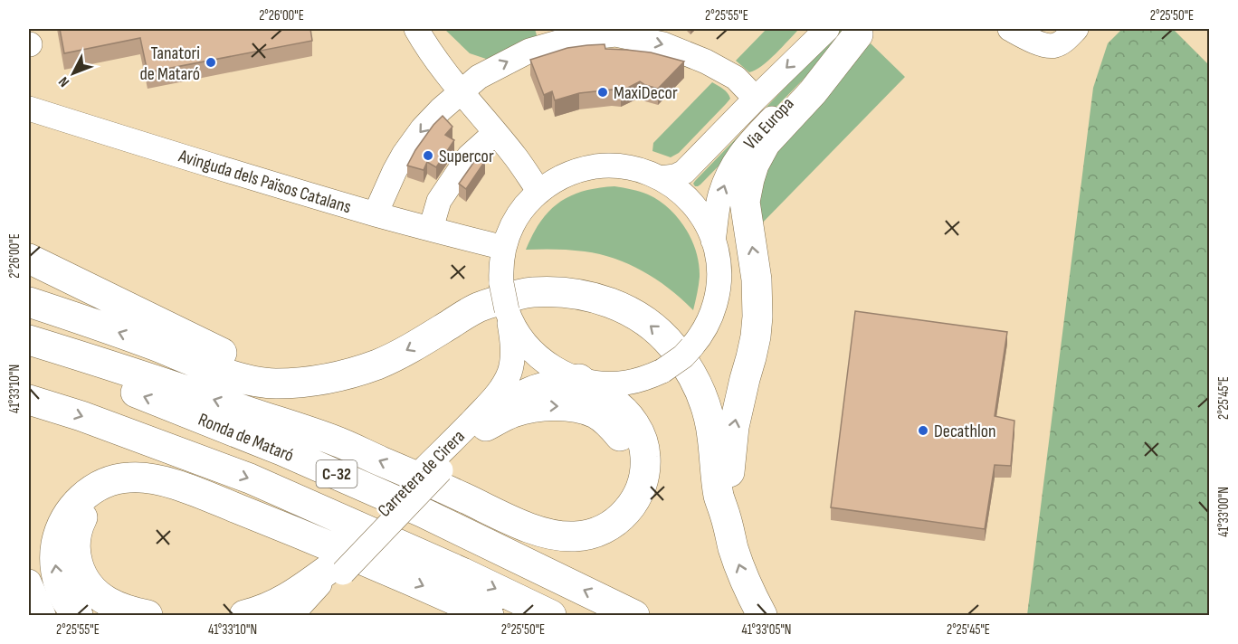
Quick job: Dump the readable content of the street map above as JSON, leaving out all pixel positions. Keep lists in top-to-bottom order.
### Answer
{
  "streets": {
    "highway": ["Ronda de Mataró", "C-32"],
    "street": ["Via Europa", "Avinguda dels Països Catalans", "Carretera de Cirera"]
  },
  "crossings": [
    ["Via Europa", "Carretera de Cirera"],
    ["Avinguda dels Països Catalans", "Carretera de Cirera"]
  ],
  "places": [
    "Tanatori de Mataró",
    "MaxiDecor",
    "Supercor",
    "Decathlon"
  ],
  "north": "bottom left",
  "coordinates": [
    "2°26'00\"E",
    "2°25'55\"E",
    "2°25'50\"E",
    "41°33'10\"N",
    "2°25'45\"E",
    "41°33'00\"N",
    "41°33'05\"N"
  ]
}
